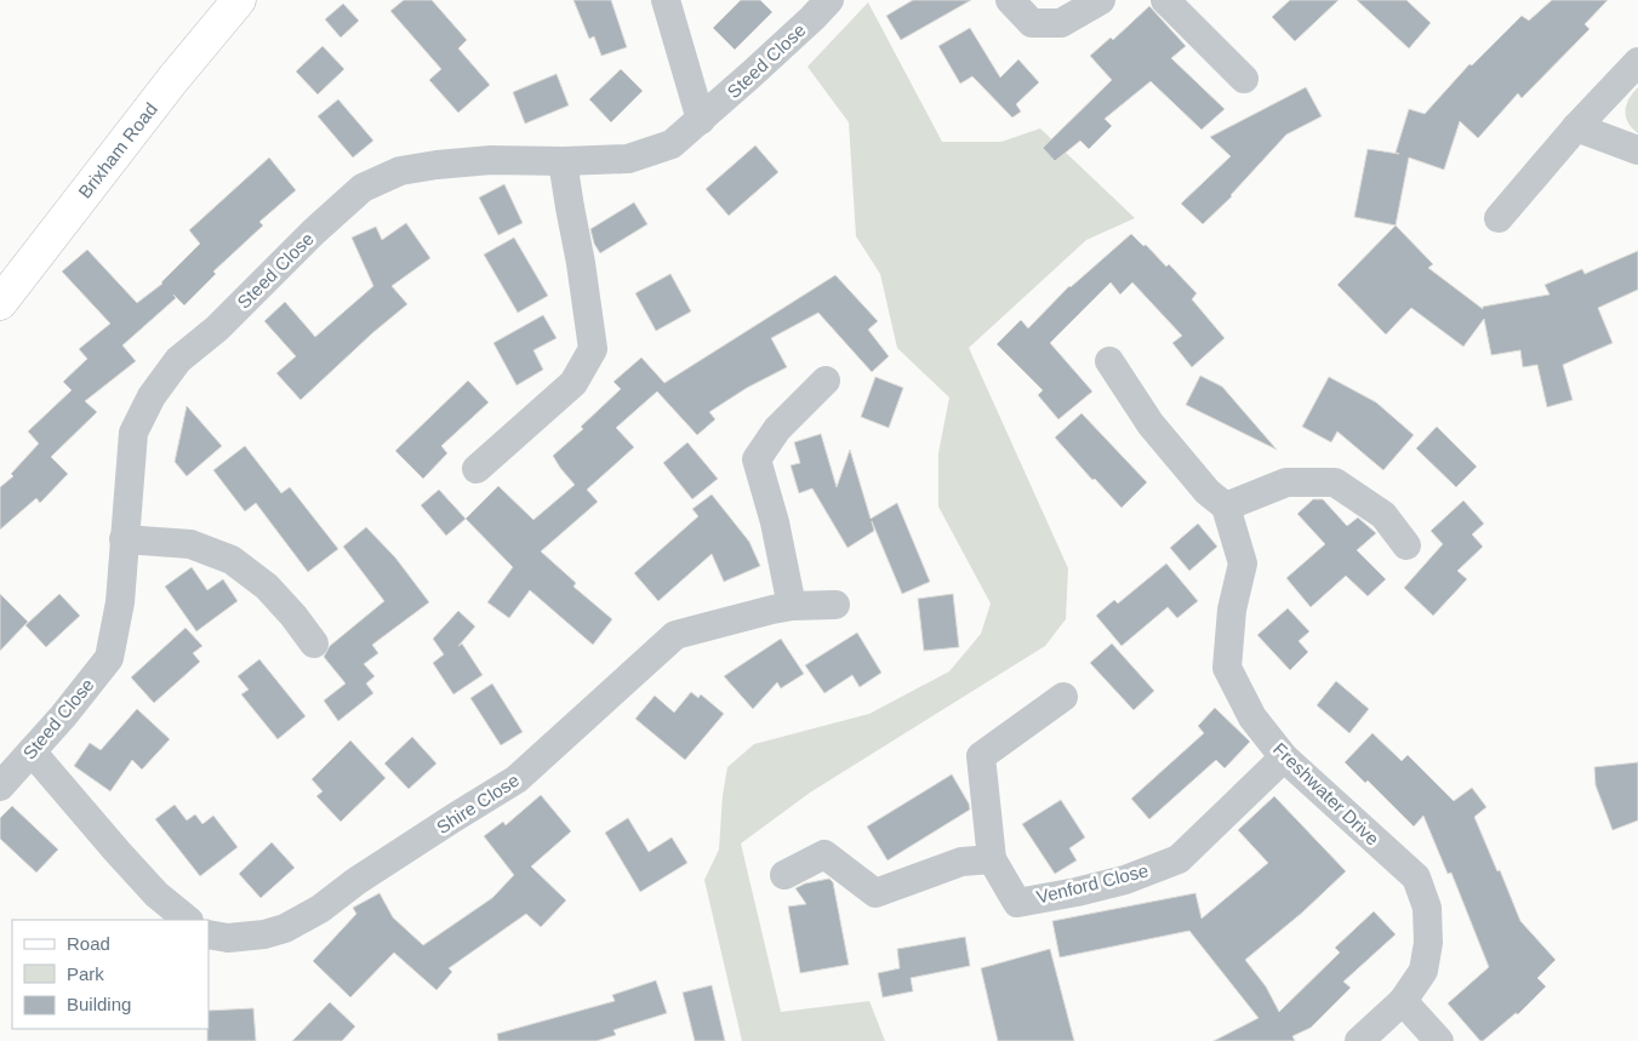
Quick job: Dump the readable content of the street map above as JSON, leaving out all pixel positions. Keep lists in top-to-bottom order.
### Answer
{
  "streets": {
    "main road": ["Brixham Road"],
    "street": [
      "Steed Close",
      "Freshwater Drive",
      "Shire Close",
      "Venford Close"
    ]
  },
  "crossings": [
    ["Freshwater Drive", "Venford Close"]
  ],
  "legend": ["Road", "Park", "Building"]
}
